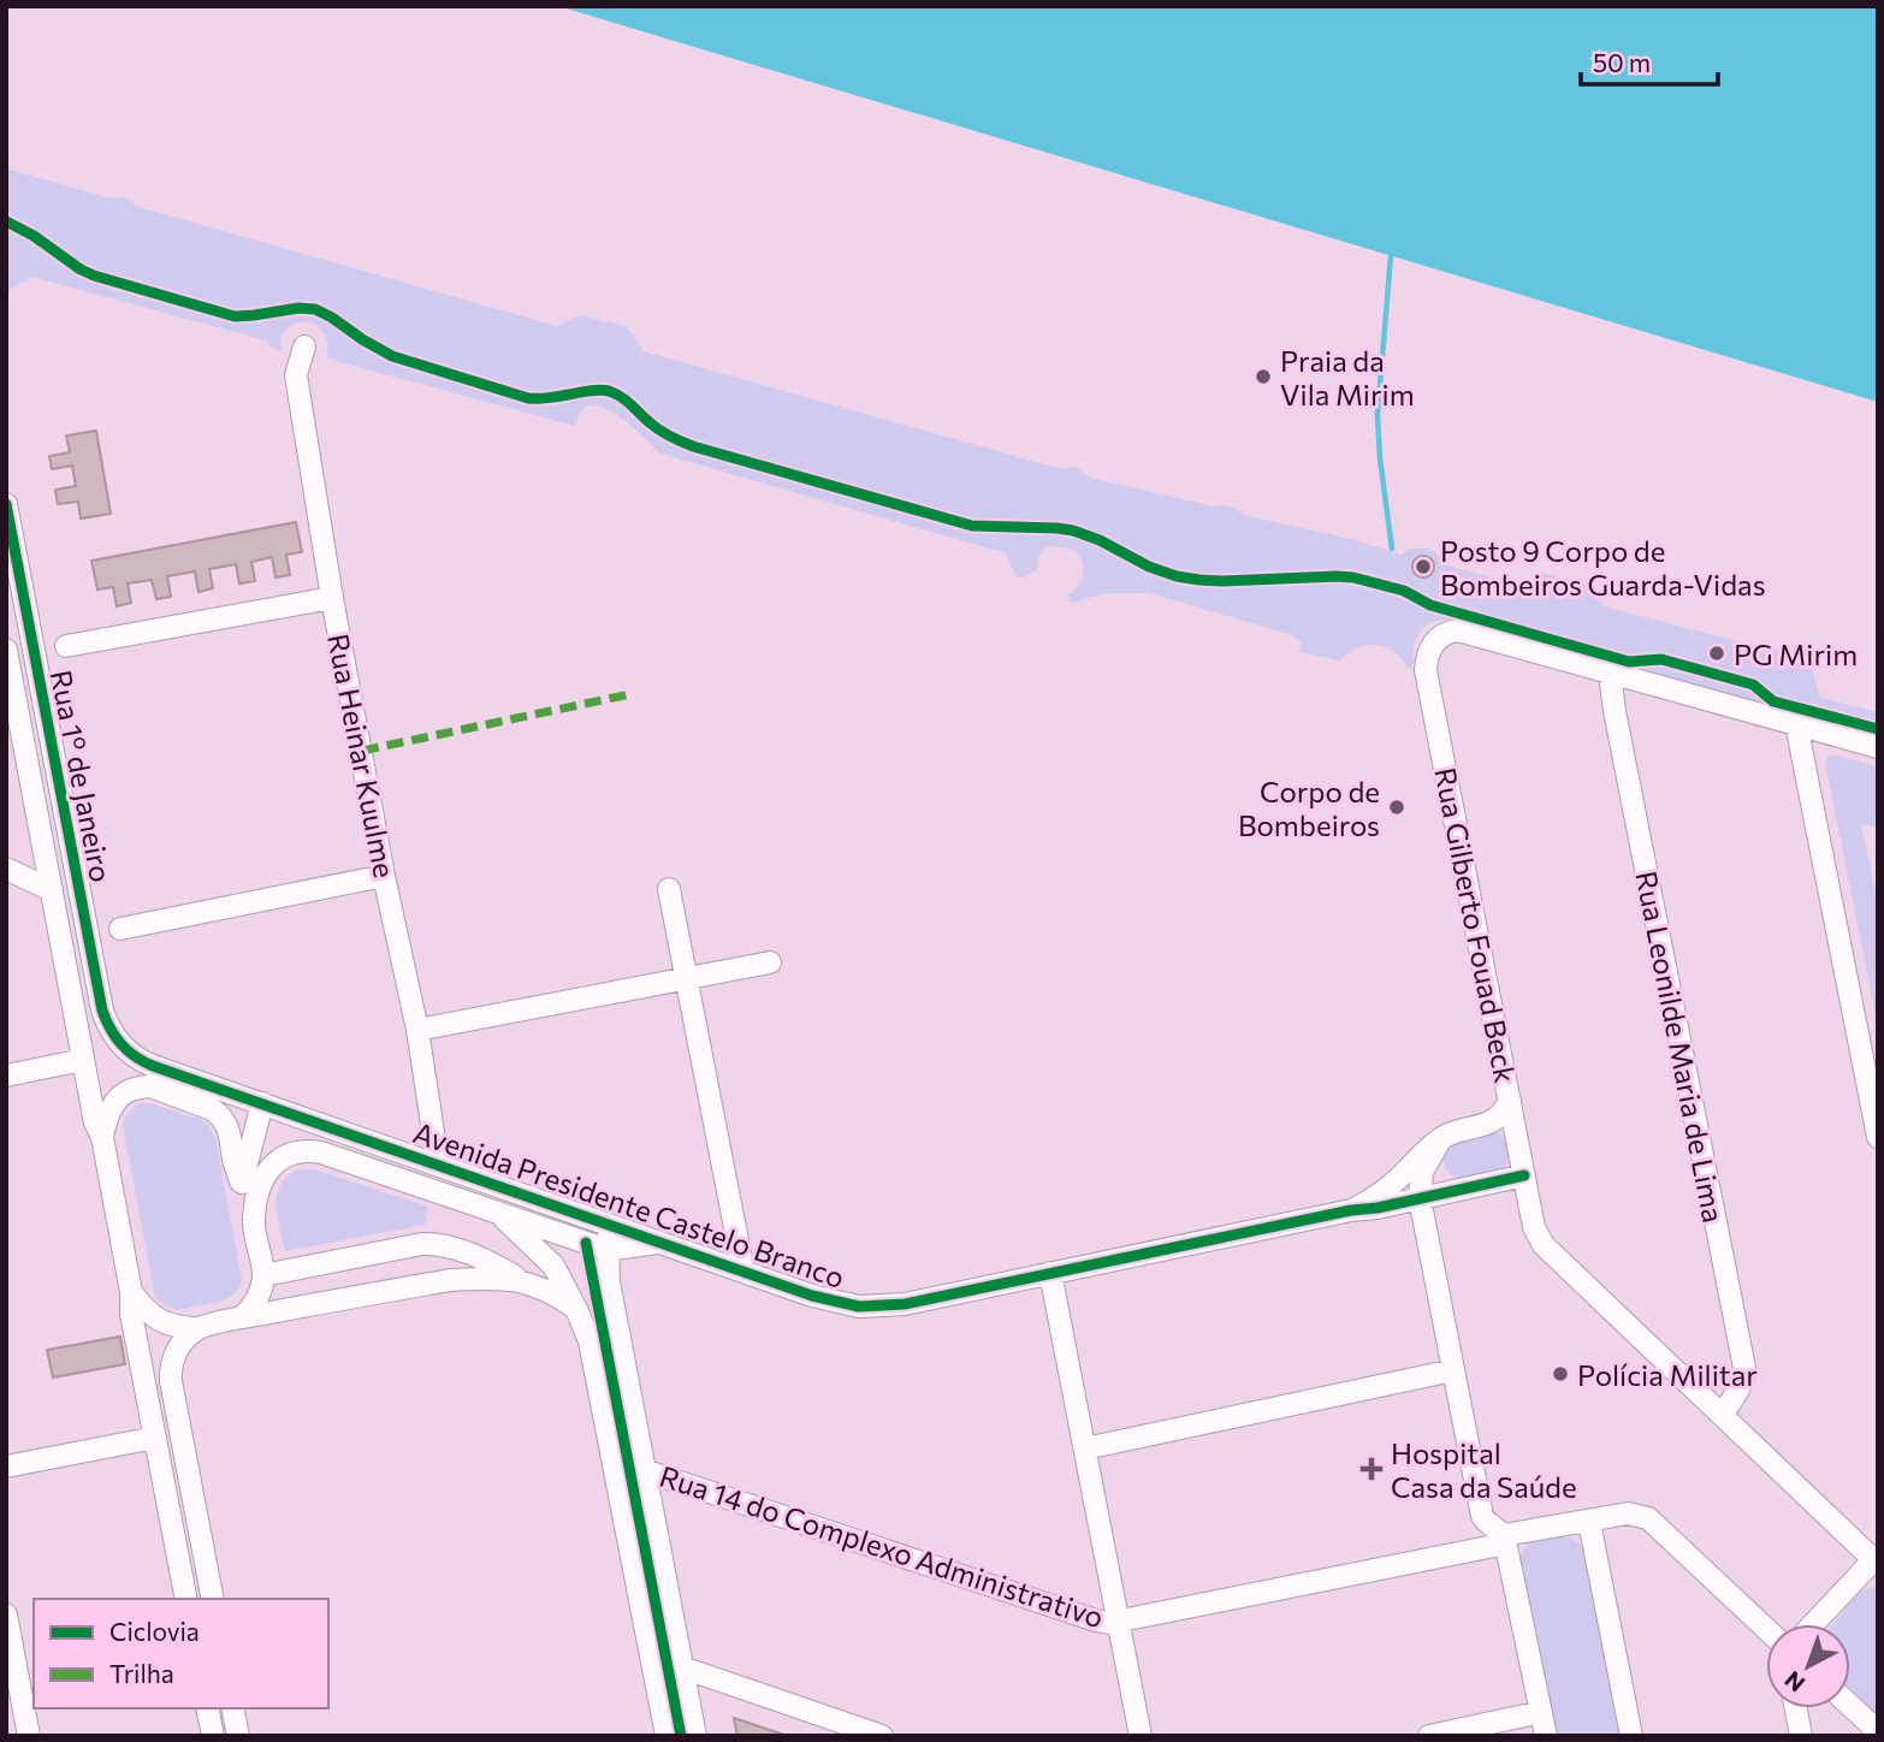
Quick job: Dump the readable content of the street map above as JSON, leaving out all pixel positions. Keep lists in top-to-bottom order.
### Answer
{
  "streets": {
    "street": [
      "Rua Heinar Kuulme",
      "Rua 1º de Janeiro",
      "Rua Gilberto Fouad Beck",
      "Rua Leonilde Maria de Lima",
      "Avenida Presidente Castelo Branco",
      "Rua 14 do Complexo Administrativo"
    ]
  },
  "crossings": [
    ["Rua Heinar Kuulme", "Avenida Presidente Castelo Branco"],
    ["Rua 1º de Janeiro", "Avenida Presidente Castelo Branco"],
    ["Rua Gilberto Fouad Beck", "Rua Leonilde Maria de Lima"],
    ["Rua Gilberto Fouad Beck", "Avenida Presidente Castelo Branco"]
  ],
  "places": {
    "other": [
      "Praia da Vila Mirim",
      "Posto 9 Corpo de Bombeiros Guarda-Vidas",
      "PG Mirim",
      "Corpo de Bombeiros",
      "Polícia Militar"
    ],
    "health": ["Hospital Casa da Saúde"]
  },
  "legend": ["Ciclovia", "Trilha"],
  "scale_bar": "50 m",
  "north": "bottom left"
}
